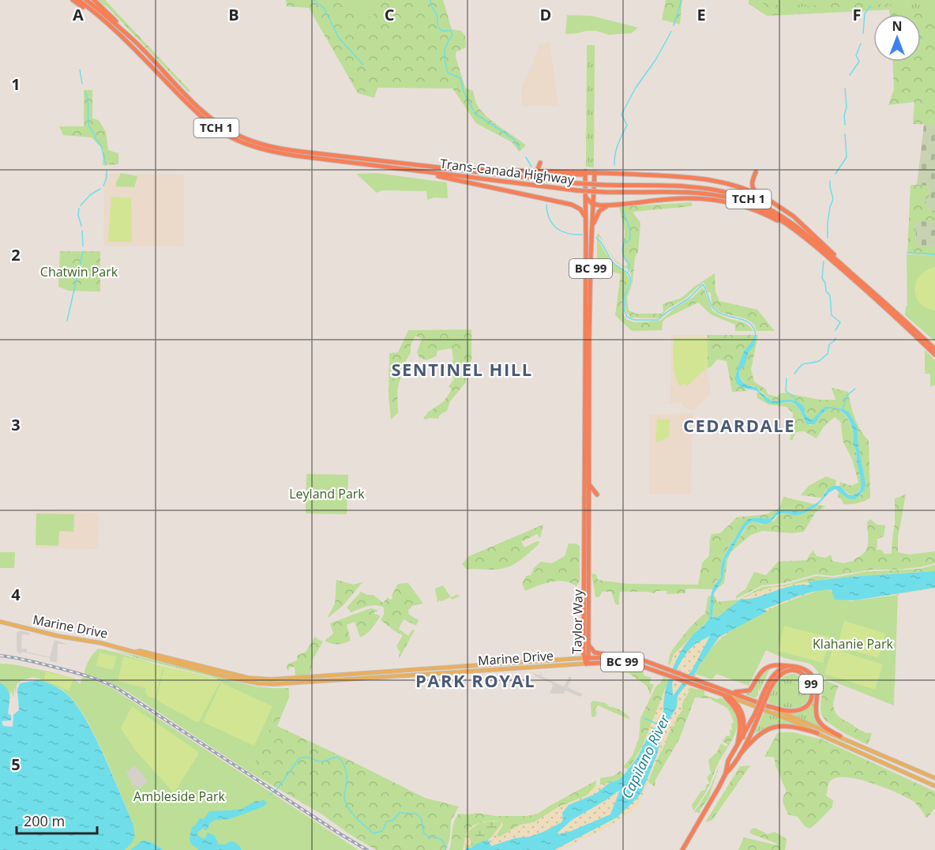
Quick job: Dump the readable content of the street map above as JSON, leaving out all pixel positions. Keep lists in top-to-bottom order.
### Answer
{
  "streets": {
    "highway": [
      "TCH 1",
      "Trans-Canada Highway",
      "BC 99",
      "Taylor Way",
      "Marine Drive",
      "99"
    ]
  },
  "crossings": [
    ["Taylor Way", "Marine Drive"],
    ["Marine Drive", "99"]
  ],
  "districts": ["SENTINEL HILL", "CEDARDALE", "PARK ROYAL"],
  "water": ["Capilano River"],
  "parks": [
    "Chatwin Park",
    "Leyland Park",
    "Klahanie Park",
    "Ambleside Park"
  ],
  "scale_bar": "200 m",
  "north": "top",
  "grid": {
    "columns": [
      "A",
      "B",
      "C",
      "D",
      "E",
      "F"
    ],
    "rows": [
      "1",
      "2",
      "3",
      "4",
      "5"
    ]
  }
}
